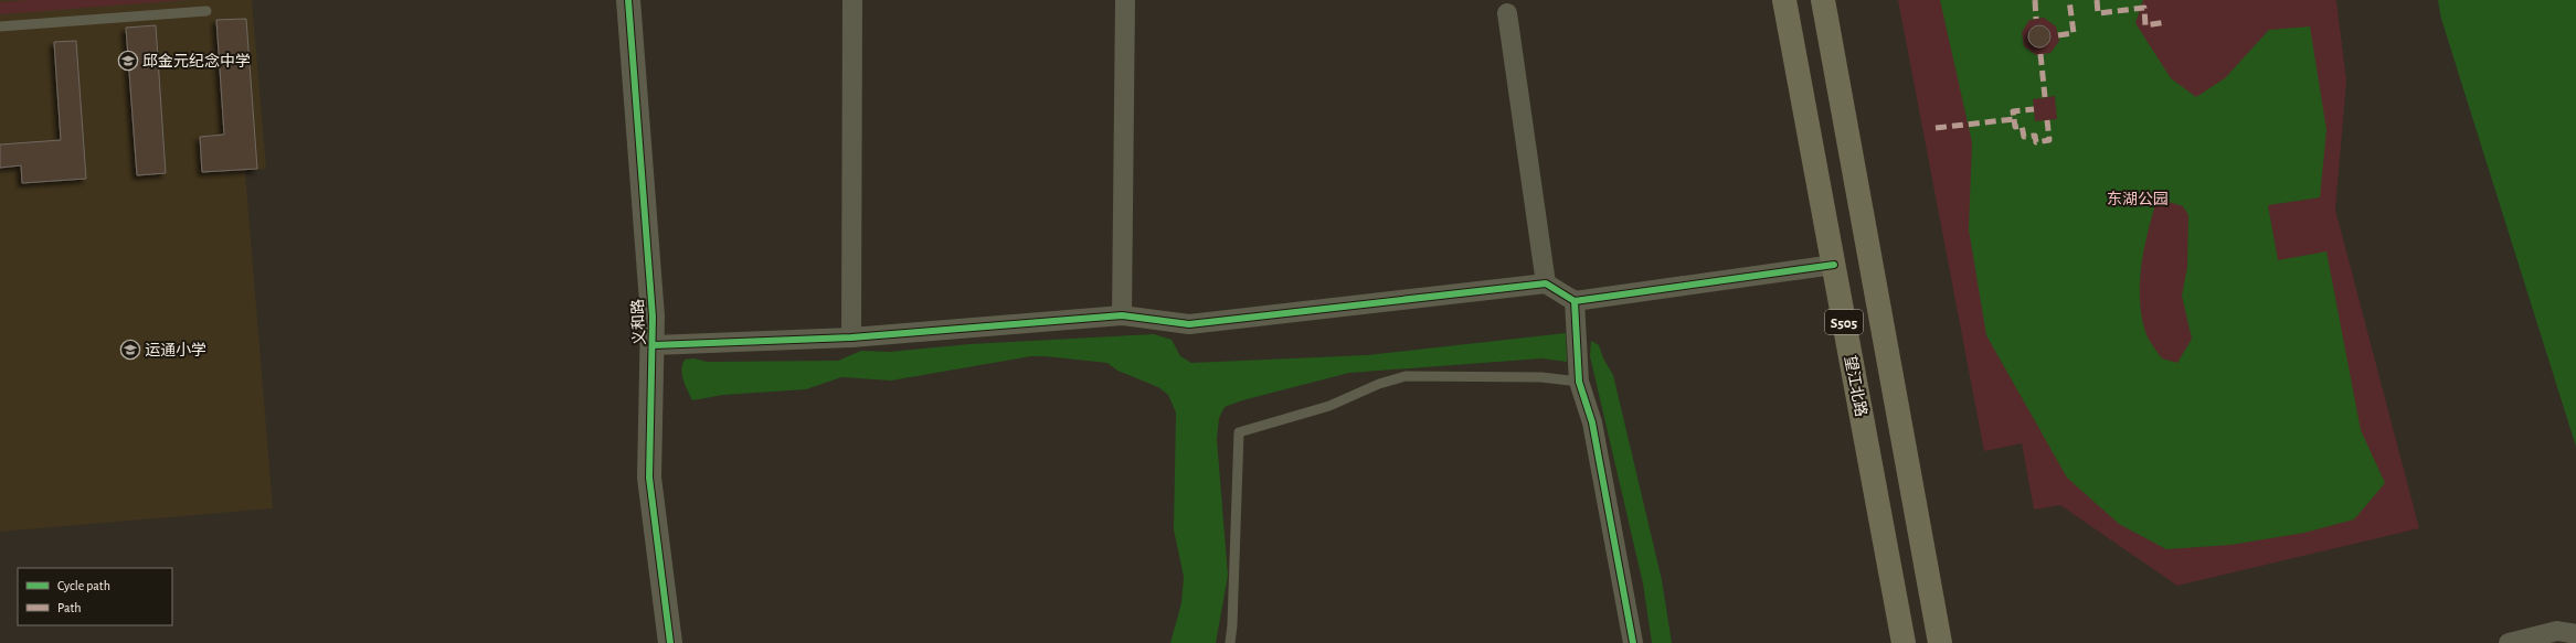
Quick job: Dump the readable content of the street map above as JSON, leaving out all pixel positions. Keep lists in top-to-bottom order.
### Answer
{
  "streets": {
    "main road": ["S505", "望江北路"],
    "street": ["义和路"]
  },
  "parks": ["东湖公园"],
  "places": {
    "school or university": ["邱金元纪念中学", "运通小学"]
  },
  "legend": ["Cycle path", "Path"]
}
